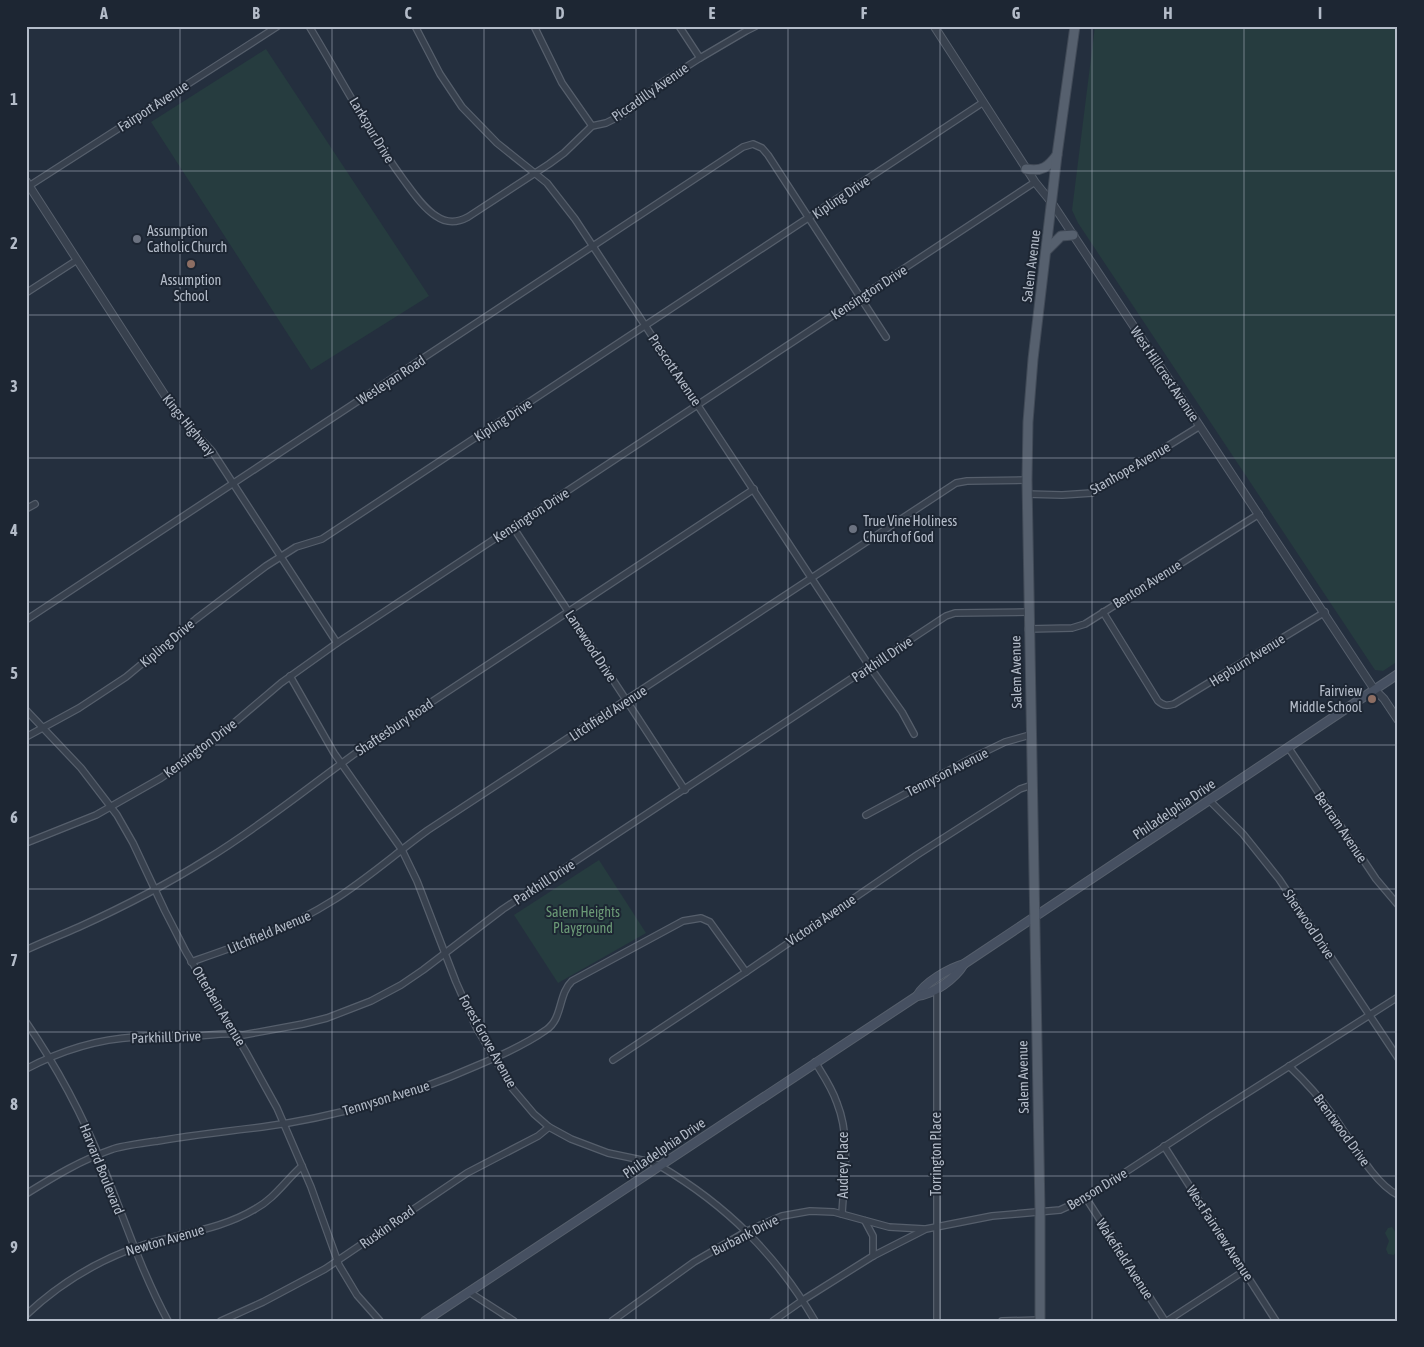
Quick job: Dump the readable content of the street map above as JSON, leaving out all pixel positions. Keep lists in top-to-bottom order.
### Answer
{
  "streets": {
    "main road": ["Salem Avenue", "Philadelphia Drive"],
    "street": [
      "Piccadilly Avenue",
      "Fairport Avenue",
      "Larkspur Drive",
      "Kipling Drive",
      "Kensington Drive",
      "Prescott Avenue",
      "West Hillcrest Avenue",
      "Wesleyan Road",
      "Kings Highway",
      "Stanhope Avenue",
      "Benton Avenue",
      "Lanewood Drive",
      "Parkhill Drive",
      "Hepburn Avenue",
      "Litchfield Avenue",
      "Shaftesbury Road",
      "Tennyson Avenue",
      "Bertram Avenue",
      "Victoria Avenue",
      "Sherwood Drive",
      "Otterbein Avenue",
      "Forest Grove Avenue",
      "Brentwood Drive",
      "Torrington Place",
      "Audrey Place",
      "Harvard Boulevard",
      "Benson Drive",
      "Ruskin Road",
      "West Fairview Avenue",
      "Burbank Drive",
      "Newton Avenue",
      "Wakefield Avenue"
    ]
  },
  "crossings": [
    ["Piccadilly Avenue", "Larkspur Drive"],
    ["Piccadilly Avenue", "Prescott Avenue"],
    ["Fairport Avenue", "Kings Highway"],
    ["Kipling Drive", "Prescott Avenue"],
    ["Kipling Drive", "West Hillcrest Avenue"],
    ["Kipling Drive", "Wesleyan Road"],
    ["Kipling Drive", "Kings Highway"],
    ["Kipling Drive", "Otterbein Avenue"],
    ["Salem Avenue", "West Hillcrest Avenue"],
    ["Salem Avenue", "Stanhope Avenue"],
    ["Salem Avenue", "Benton Avenue"],
    ["Salem Avenue", "Parkhill Drive"],
    ["Salem Avenue", "Litchfield Avenue"],
    ["Salem Avenue", "Tennyson Avenue"],
    ["Salem Avenue", "Philadelphia Drive"],
    ["Salem Avenue", "Victoria Avenue"],
    ["Salem Avenue", "Benson Drive"],
    ["Kensington Drive", "Prescott Avenue"],
    ["Kensington Drive", "West Hillcrest Avenue"],
    ["Kensington Drive", "Kings Highway"],
    ["Kensington Drive", "Lanewood Drive"],
    ["Kensington Drive", "Otterbein Avenue"],
    ["Kensington Drive", "Forest Grove Avenue"],
    ["Prescott Avenue", "Wesleyan Road"],
    ["Prescott Avenue", "Parkhill Drive"],
    ["Prescott Avenue", "Litchfield Avenue"],
    ["Prescott Avenue", "Shaftesbury Road"],
    ["West Hillcrest Avenue", "Stanhope Avenue"],
    ["West Hillcrest Avenue", "Benton Avenue"],
    ["West Hillcrest Avenue", "Hepburn Avenue"],
    ["West Hillcrest Avenue", "Philadelphia Drive"],
    ["Wesleyan Road", "Kings Highway"],
    ["Benton Avenue", "Hepburn Avenue"],
    ["Lanewood Drive", "Parkhill Drive"],
    ["Lanewood Drive", "Litchfield Avenue"],
    ["Lanewood Drive", "Shaftesbury Road"],
    ["Parkhill Drive", "Otterbein Avenue"],
    ["Parkhill Drive", "Forest Grove Avenue"],
    ["Parkhill Drive", "Harvard Boulevard"],
    ["Litchfield Avenue", "Otterbein Avenue"],
    ["Litchfield Avenue", "Forest Grove Avenue"],
    ["Shaftesbury Road", "Otterbein Avenue"],
    ["Shaftesbury Road", "Forest Grove Avenue"],
    ["Tennyson Avenue", "Victoria Avenue"],
    ["Tennyson Avenue", "Otterbein Avenue"],
    ["Tennyson Avenue", "Forest Grove Avenue"],
    ["Tennyson Avenue", "Harvard Boulevard"],
    ["Philadelphia Drive", "Bertram Avenue"],
    ["Philadelphia Drive", "Sherwood Drive"],
    ["Philadelphia Drive", "Forest Grove Avenue"],
    ["Philadelphia Drive", "Torrington Place"],
    ["Philadelphia Drive", "Audrey Place"],
    ["Sherwood Drive", "Benson Drive"],
    ["Otterbein Avenue", "Ruskin Road"],
    ["Otterbein Avenue", "Newton Avenue"],
    ["Forest Grove Avenue", "Benson Drive"],
    ["Forest Grove Avenue", "Ruskin Road"],
    ["Forest Grove Avenue", "Burbank Drive"],
    ["Brentwood Drive", "Benson Drive"],
    ["Torrington Place", "Benson Drive"],
    ["Audrey Place", "Burbank Drive"],
    ["Harvard Boulevard", "Newton Avenue"],
    ["Benson Drive", "West Fairview Avenue"],
    ["Benson Drive", "Burbank Drive"],
    ["Benson Drive", "Wakefield Avenue"]
  ],
  "parks": ["Salem Heights Playground"],
  "places": [
    "Assumption Catholic Church",
    "Assumption School",
    "True Vine Holiness Church of God",
    "Fairview Middle School"
  ],
  "grid": {
    "columns": [
      "A",
      "B",
      "C",
      "D",
      "E",
      "F",
      "G",
      "H",
      "I"
    ],
    "rows": [
      "1",
      "2",
      "3",
      "4",
      "5",
      "6",
      "7",
      "8",
      "9"
    ]
  }
}
